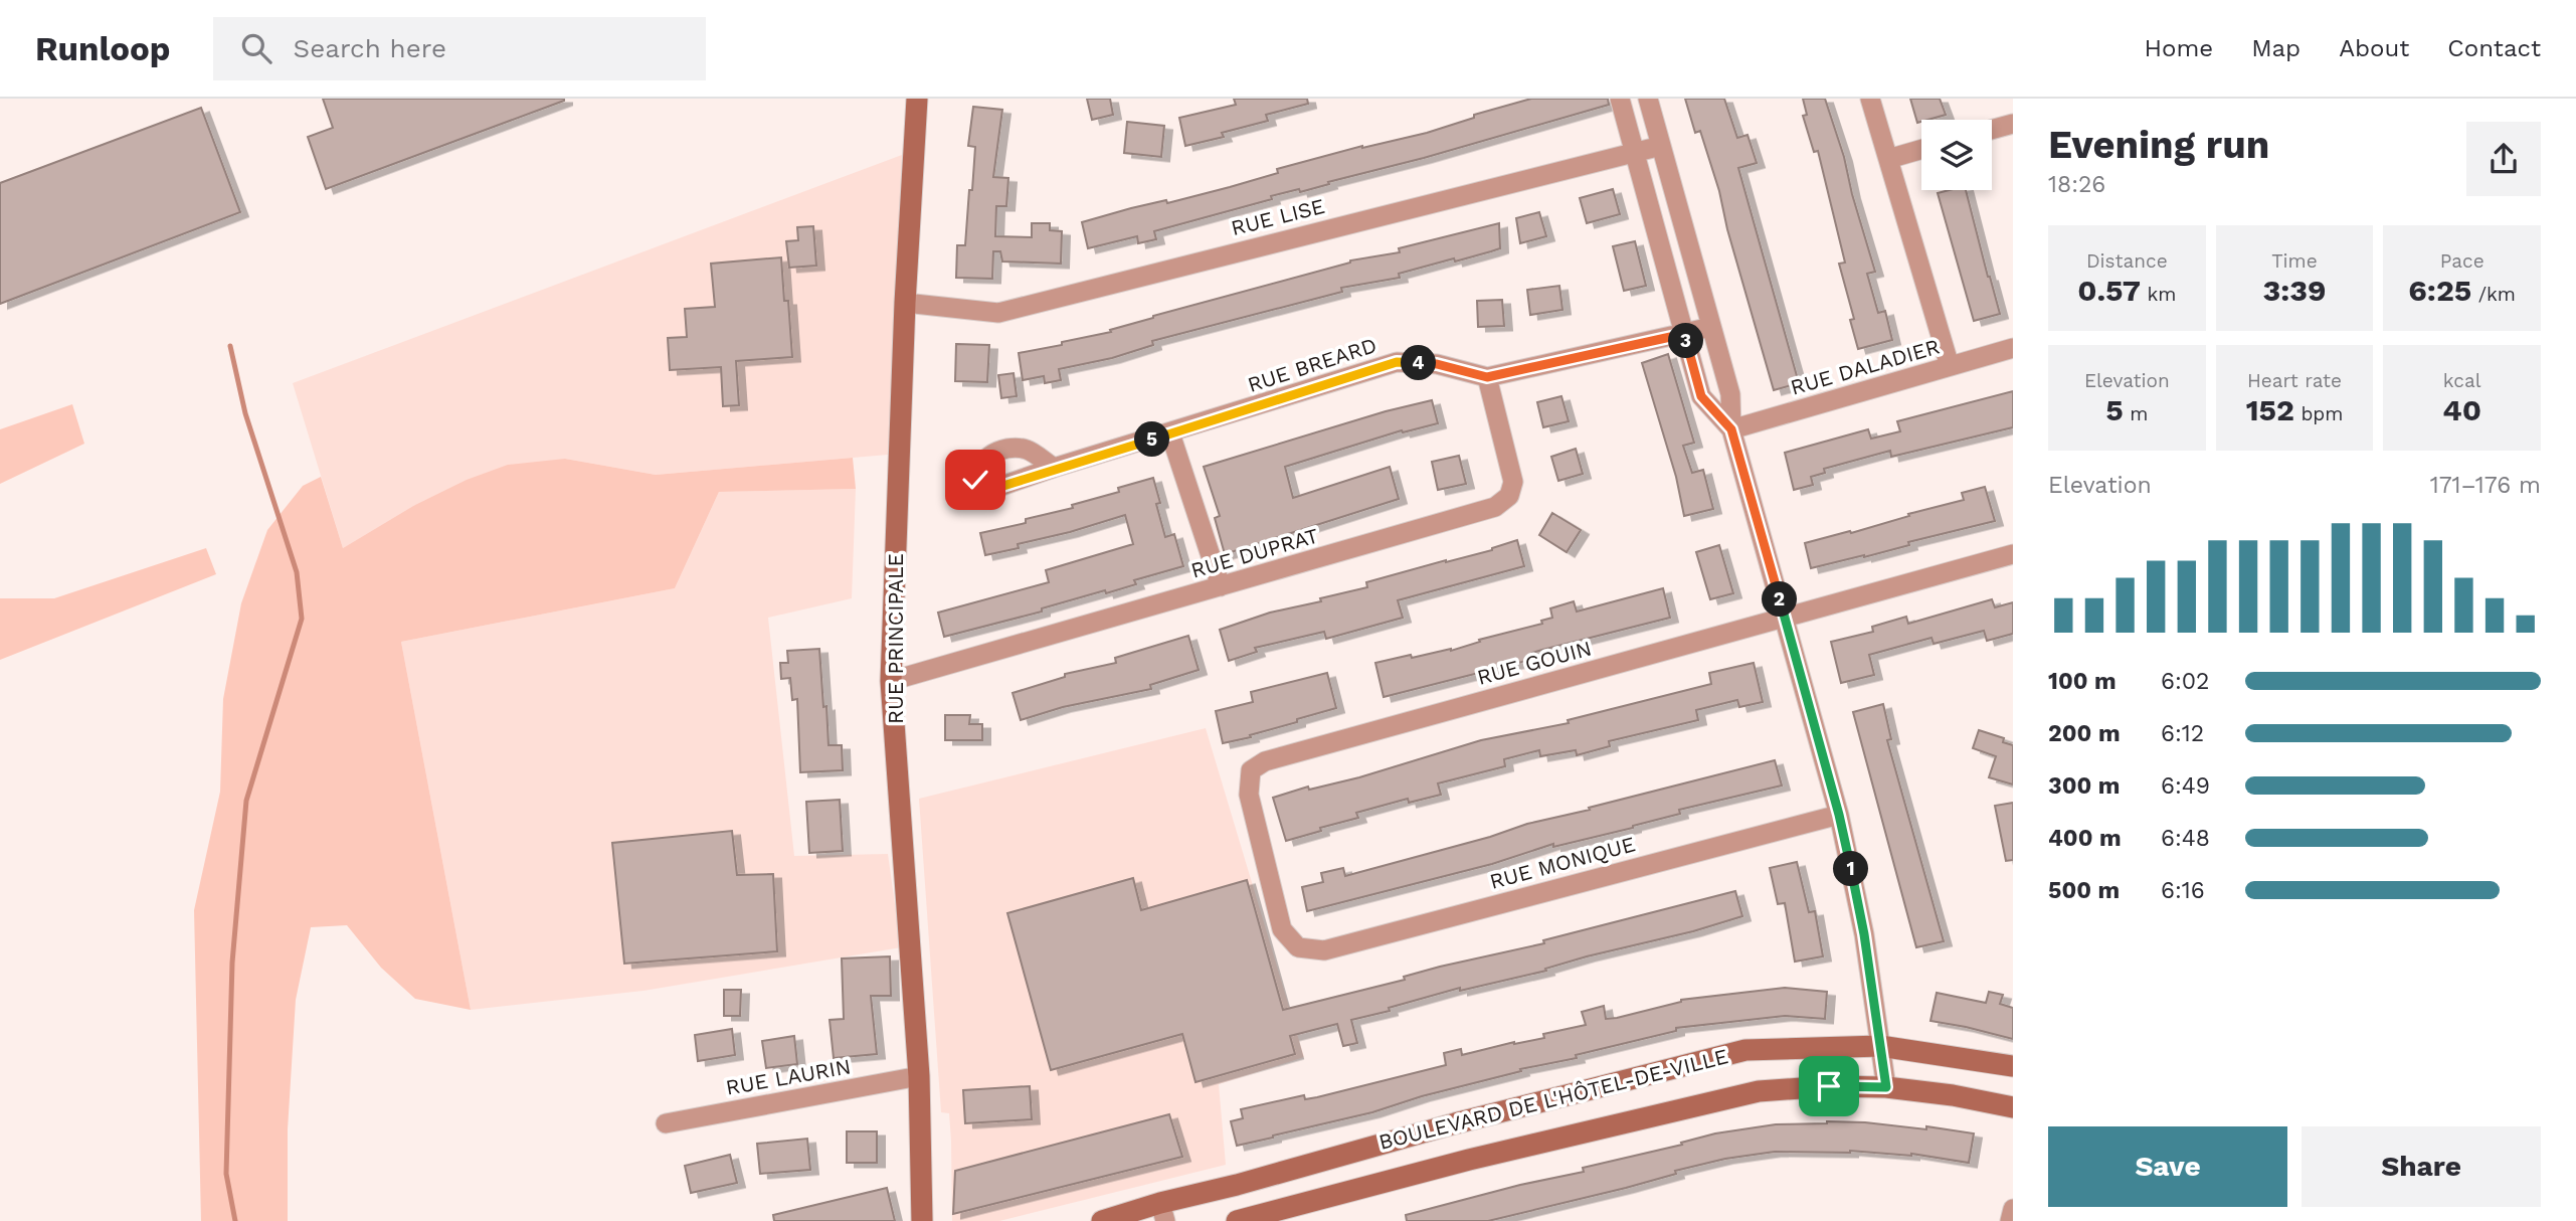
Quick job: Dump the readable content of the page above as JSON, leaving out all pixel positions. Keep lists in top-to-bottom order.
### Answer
{
  "streets": {
    "street": [
      "RUE LISE",
      "RUE BREARD",
      "RUE DALADIER",
      "RUE DUPRAT",
      "RUE PRINCIPALE",
      "RUE GOUIN",
      "RUE MONIQUE",
      "RUE LAURIN",
      "BOULEVARD DE L'HÔTEL-DE-VILLE"
    ]
  },
  "crossings": [
    ["RUE LISE", "RUE PRINCIPALE"],
    ["RUE BREARD", "RUE DUPRAT"],
    ["RUE DUPRAT", "RUE PRINCIPALE"],
    ["RUE PRINCIPALE", "RUE LAURIN"],
    ["RUE GOUIN", "RUE MONIQUE"]
  ],
  "page": {
    "header": "Runloop",
    "search": "Search here",
    "nav": [
      "Home",
      "Map",
      "About",
      "Contact"
    ],
    "heading": ["Evening run", "18:26"],
    "stats": [
      ["Distance", "0.57 km"],
      ["Time", "3:39"],
      ["Pace", "6:25 /km"],
      ["Elevation", "5 m"],
      ["Heart rate", "152 bpm"],
      ["kcal", "40"]
    ],
    "pins": [
      "3",
      "4",
      "5",
      "2",
      "1"
    ],
    "chart": ["Elevation", "171–176 m"],
    "list": [
      {
        "name": "100 m",
        "note": "6:02"
      },
      {
        "name": "200 m",
        "note": "6:12"
      },
      {
        "name": "300 m",
        "note": "6:49"
      },
      {
        "name": "400 m",
        "note": "6:48"
      },
      {
        "name": "500 m",
        "note": "6:16"
      }
    ],
    "buttons": ["Save", "Share"]
  }
}
